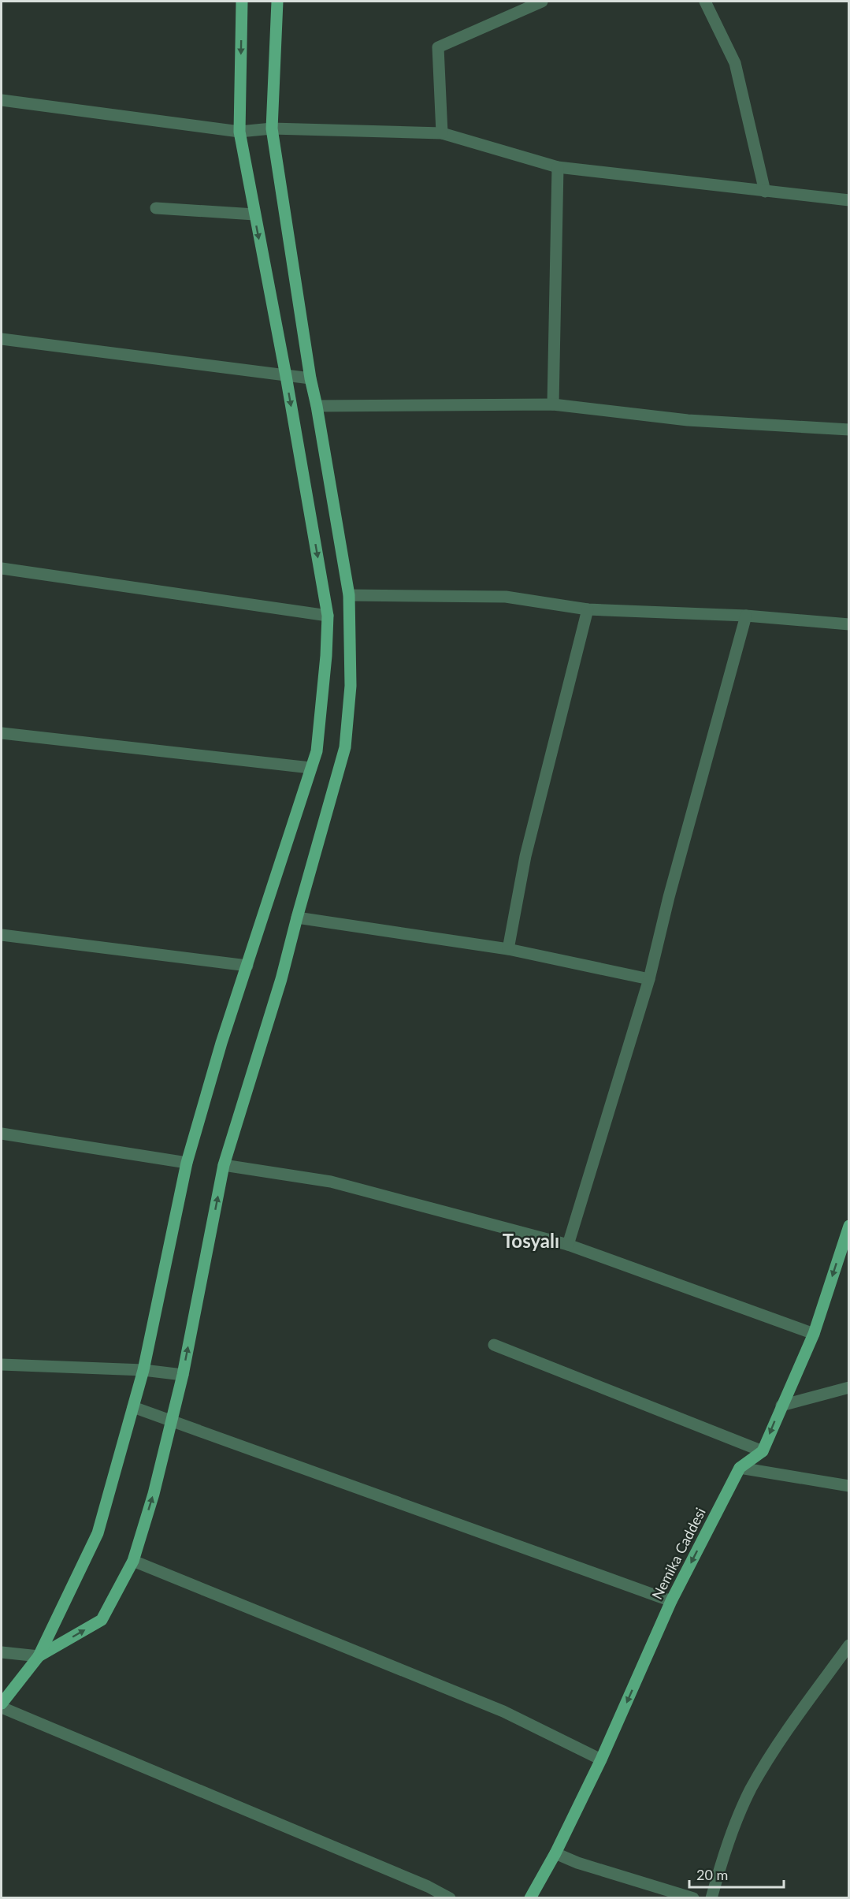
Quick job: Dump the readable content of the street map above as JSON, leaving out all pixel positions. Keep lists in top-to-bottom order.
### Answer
{
  "streets": {
    "main road": ["Nemika Caddesi"]
  },
  "one_way": ["Nemika Caddesi"],
  "districts": ["Tosyalı"],
  "scale_bar": "20 m"
}
